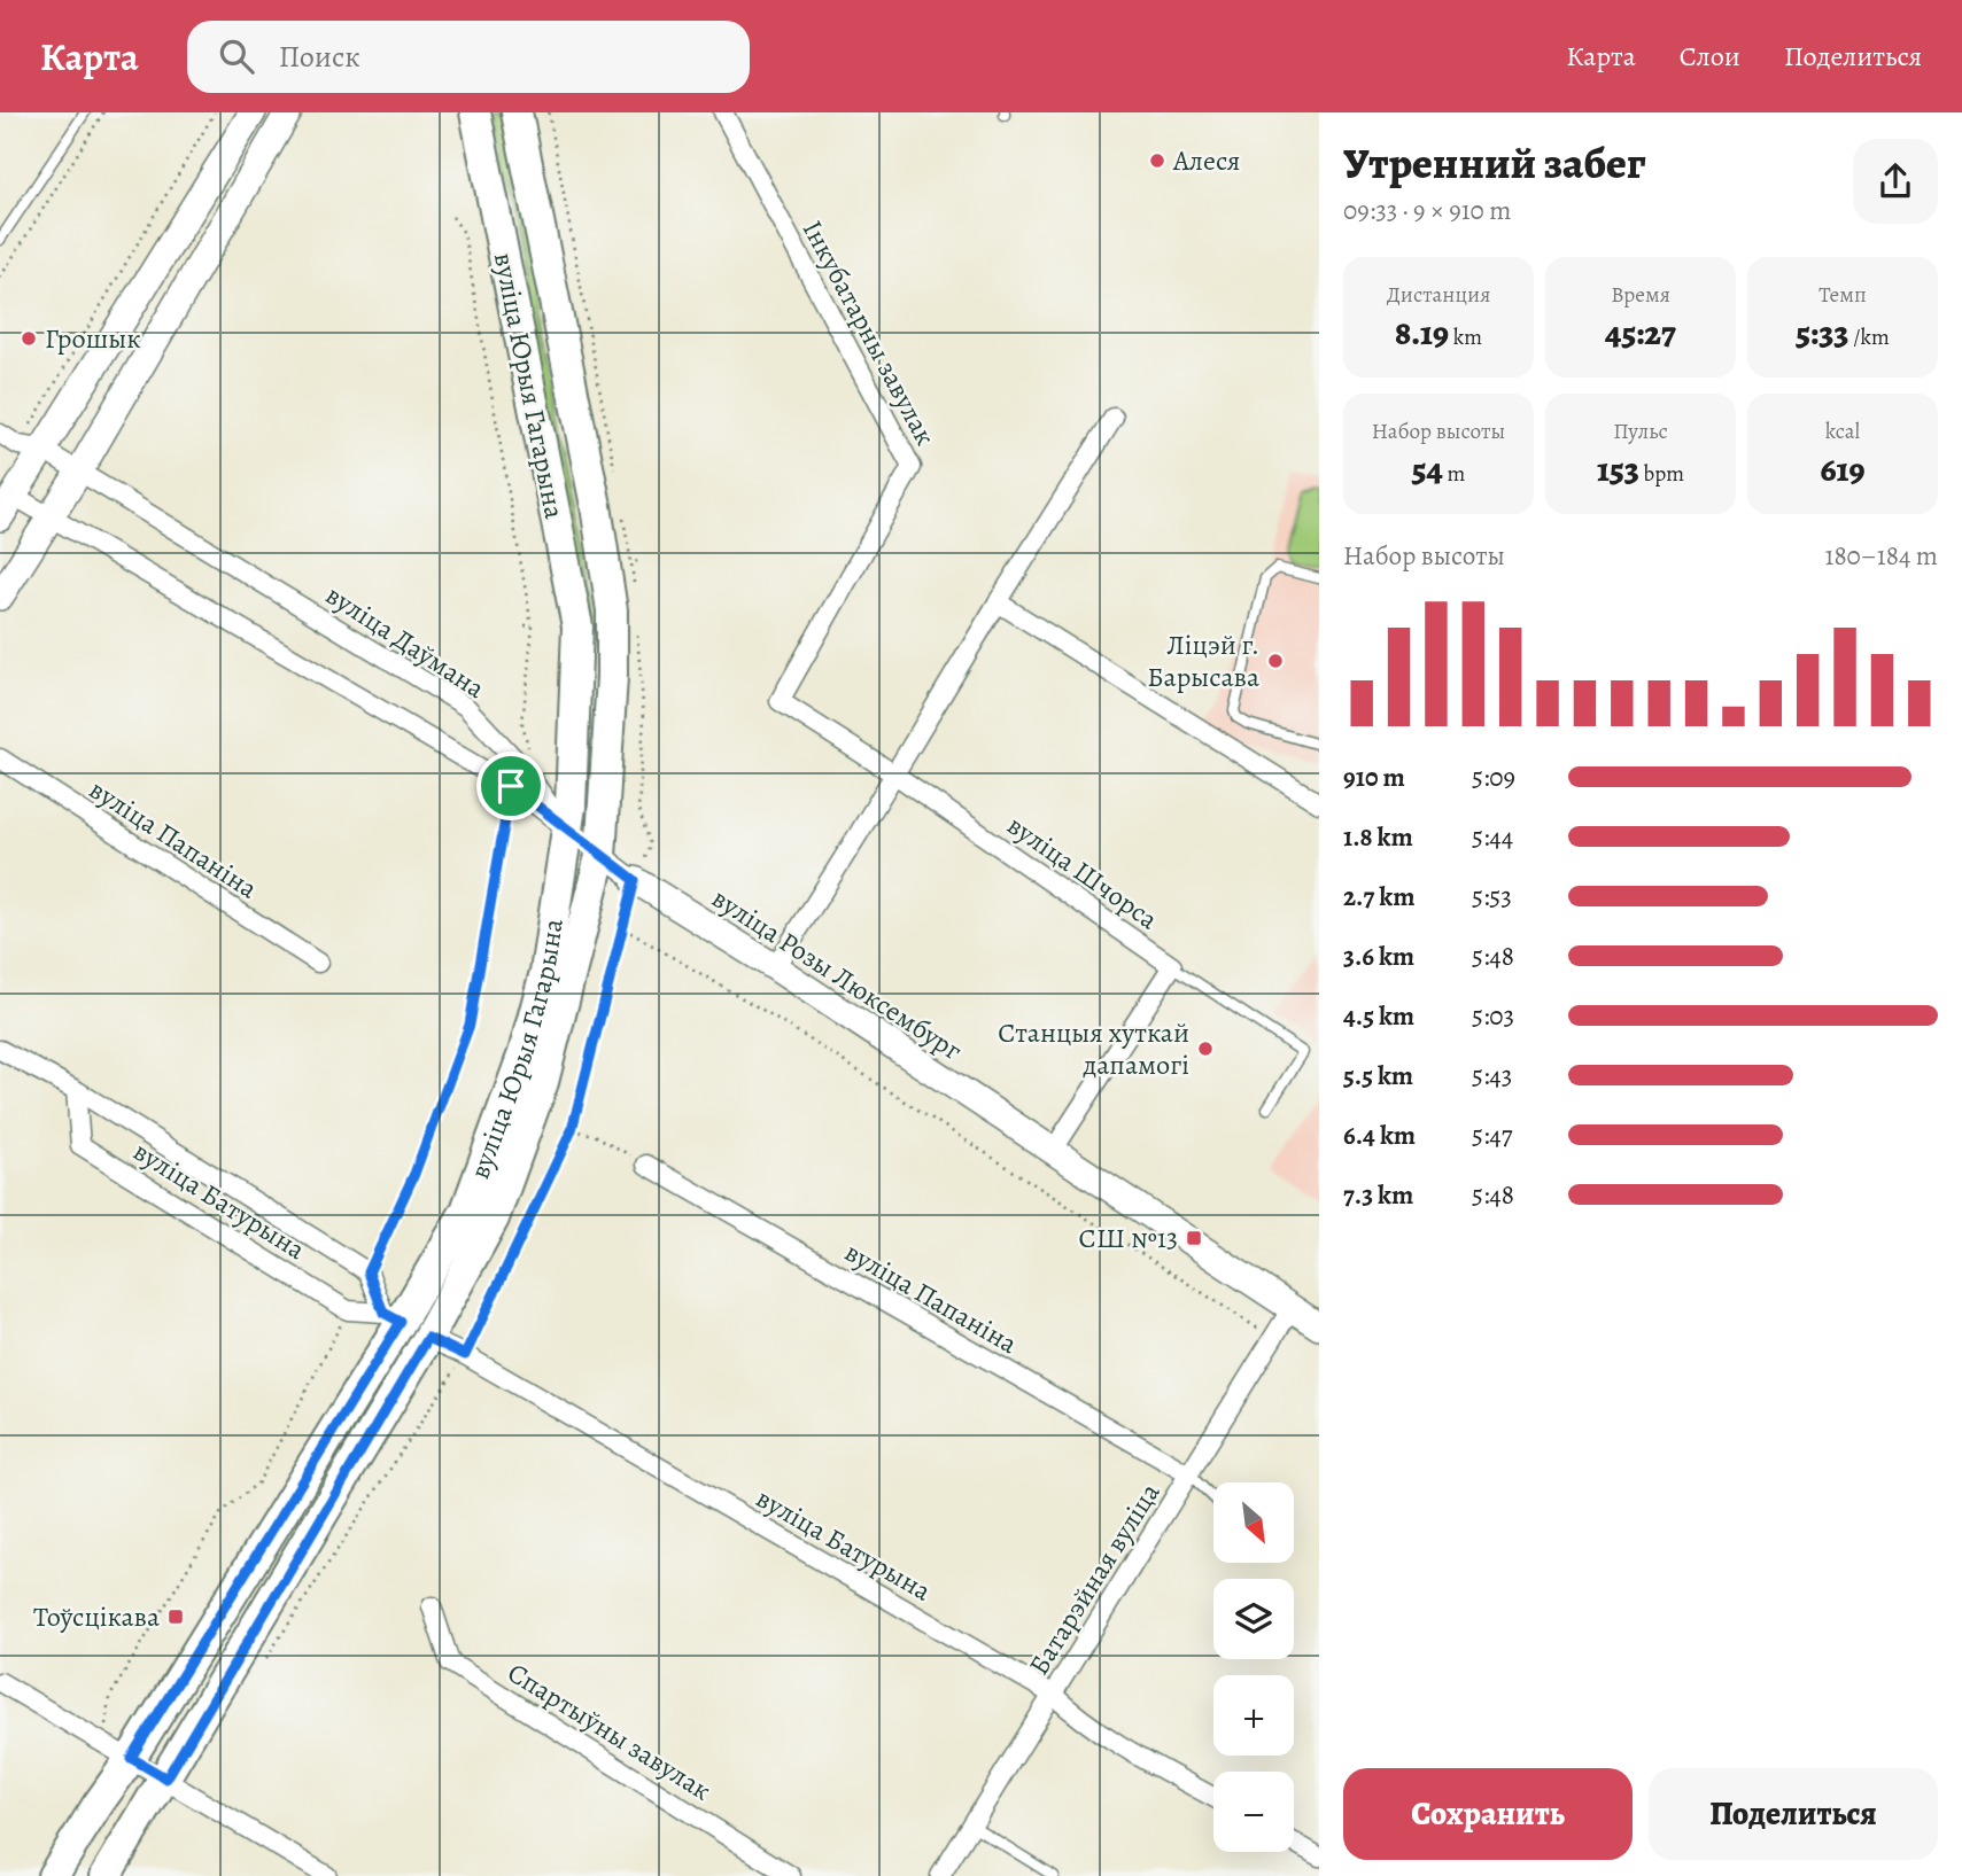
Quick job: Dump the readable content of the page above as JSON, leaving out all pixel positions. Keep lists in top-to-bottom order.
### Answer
{
  "streets": {
    "main road": ["вуліца Юрыя Гагарына", "вуліца Розы Люксембург"],
    "street": [
      "Інкубатарны завулак",
      "вуліца Даўмана",
      "вуліца Папаніна",
      "вуліца Шчорса",
      "вуліца Батурына",
      "Батарэйная вуліца",
      "Спартыўны завулак"
    ]
  },
  "crossings": [
    ["Інкубатарны завулак", "вуліца Шчорса"],
    ["вуліца Юрыя Гагарына", "вуліца Даўмана"],
    ["вуліца Юрыя Гагарына", "вуліца Розы Люксембург"],
    ["вуліца Юрыя Гагарына", "вуліца Батурына"],
    ["вуліца Даўмана", "вуліца Розы Люксембург"],
    ["вуліца Папаніна", "Батарэйная вуліца"],
    ["вуліца Шчорса", "вуліца Розы Люксембург"],
    ["вуліца Розы Люксембург", "Батарэйная вуліца"],
    ["вуліца Батурына", "Батарэйная вуліца"]
  ],
  "places": {
    "other": [
      "Алеся",
      "Грошык",
      "Ліцэй г. Барысава",
      "Станцыя хуткай дапамогі"
    ],
    "transit": ["СШ №13", "Тоўсцікава"]
  },
  "north": "bottom right",
  "page": {
    "header": "Карта",
    "search": "Поиск",
    "nav": ["Карта", "Слои", "Поделиться"],
    "heading": ["Утренний забег", "09:33 · 9 × 910 m"],
    "stats": [
      ["Дистанция", "8.19 km"],
      ["Время", "45:27"],
      ["Темп", "5:33 /km"],
      ["Набор высоты", "54 m"],
      ["Пульс", "153 bpm"],
      ["kcal", "619"]
    ],
    "chart": ["Набор высоты", "180–184 m"],
    "list": [
      {
        "name": "910 m",
        "note": "5:09"
      },
      {
        "name": "1.8 km",
        "note": "5:44"
      },
      {
        "name": "2.7 km",
        "note": "5:53"
      },
      {
        "name": "3.6 km",
        "note": "5:48"
      },
      {
        "name": "4.5 km",
        "note": "5:03"
      },
      {
        "name": "5.5 km",
        "note": "5:43"
      },
      {
        "name": "6.4 km",
        "note": "5:47"
      },
      {
        "name": "7.3 km",
        "note": "5:48"
      }
    ],
    "map_buttons": ["+", "−"],
    "buttons": ["Сохранить", "Поделиться"]
  }
}
